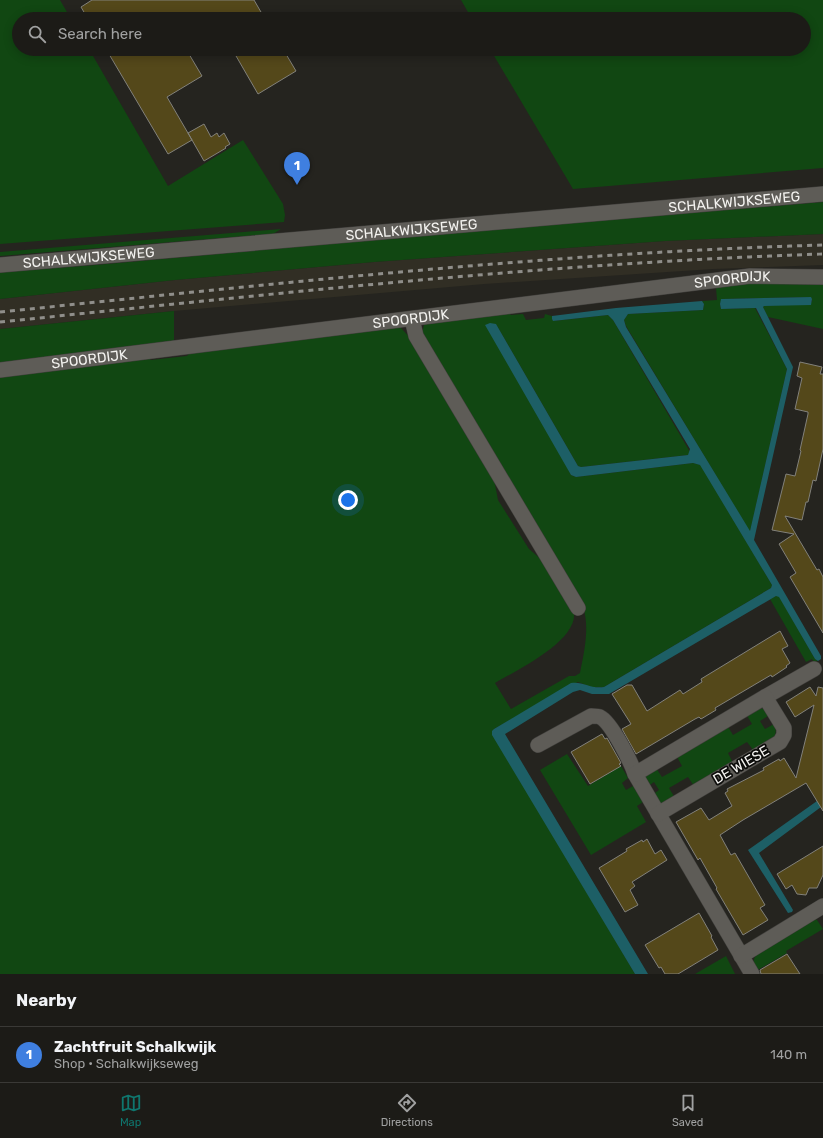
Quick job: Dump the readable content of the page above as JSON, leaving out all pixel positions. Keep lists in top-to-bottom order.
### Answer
{
  "streets": {
    "street": ["SCHALKWIJKSEWEG", "SPOORDIJK", "DE WIESE"]
  },
  "page": {
    "search": "Search here",
    "pins": "1",
    "heading": "Nearby",
    "list": [
      {
        "mark": "1",
        "name": "Zachtfruit Schalkwijk",
        "note": "Shop · Schalkwijkseweg",
        "value": "140 m"
      }
    ],
    "nav": ["Map", "Directions", "Saved"]
  }
}
